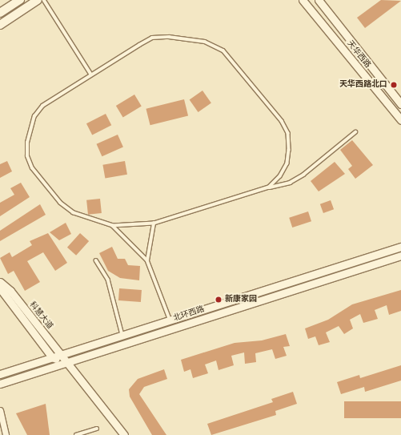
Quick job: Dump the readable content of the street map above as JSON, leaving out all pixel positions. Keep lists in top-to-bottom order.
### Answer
{
  "streets": {
    "street": ["天华西路", "北环西路", "科慧大道"]
  },
  "crossings": [
    ["北环西路", "科慧大道"]
  ],
  "places": ["天华西路北口", "新康家园"]
}
